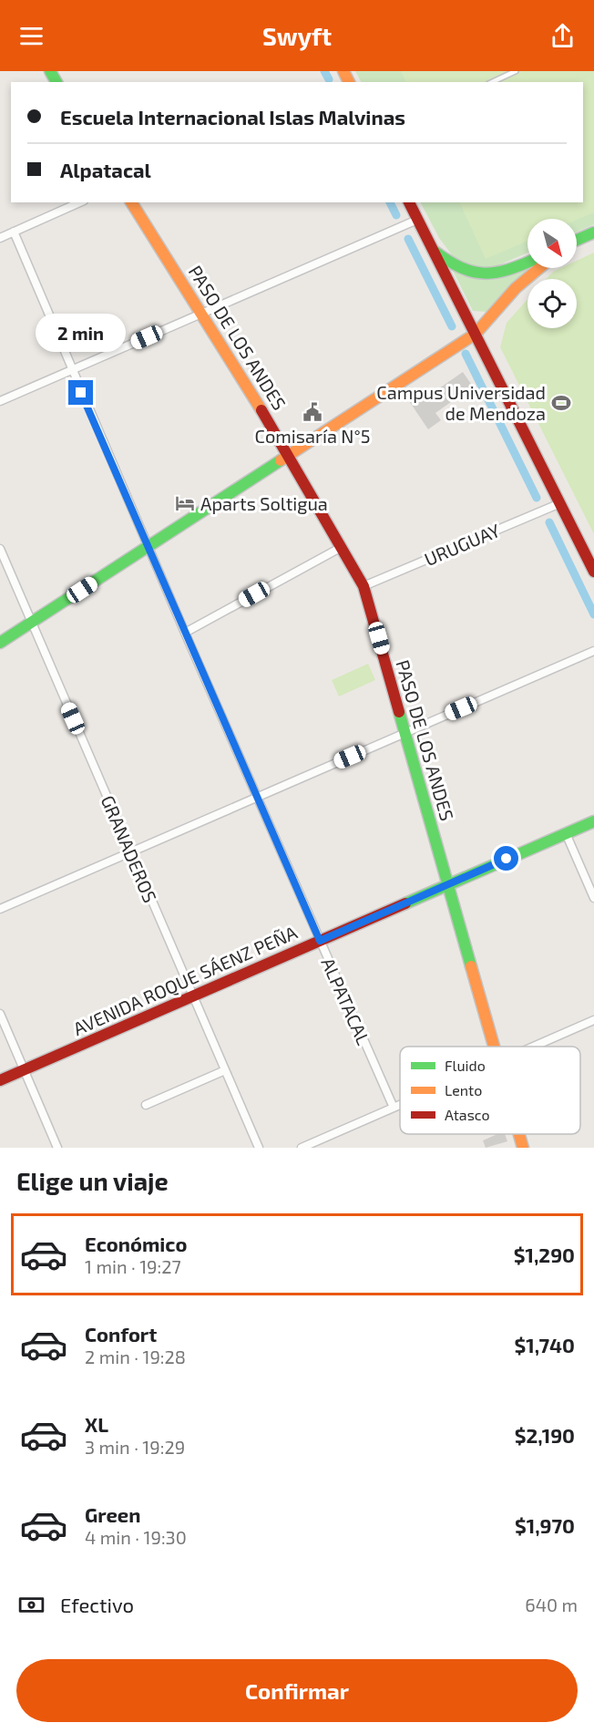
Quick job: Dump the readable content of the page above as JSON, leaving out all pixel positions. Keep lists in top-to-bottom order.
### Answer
{
  "streets": {
    "street": [
      "PASO DE LOS ANDES",
      "URUGUAY",
      "GRANADEROS",
      "AVENIDA ROQUE SÁENZ PEÑA",
      "ALPATACAL"
    ]
  },
  "crossings": [
    ["PASO DE LOS ANDES", "URUGUAY"],
    ["PASO DE LOS ANDES", "AVENIDA ROQUE SÁENZ PEÑA"],
    ["GRANADEROS", "AVENIDA ROQUE SÁENZ PEÑA"],
    ["AVENIDA ROQUE SÁENZ PEÑA", "ALPATACAL"]
  ],
  "places": {
    "sports": ["Campus Universidad de Mendoza"],
    "public building": ["Comisaría N°5"],
    "hotel": ["Aparts Soltigua"]
  },
  "legend": ["Fluido", "Lento", "Atasco"],
  "north": "bottom right",
  "page": {
    "header": "Swyft",
    "banner": ["Escuela Internacional Islas Malvinas", "Alpatacal"],
    "bubble": "2 min",
    "heading": "Elige un viaje",
    "list": [
      {
        "name": "Económico",
        "note": "1 min · 19:27",
        "value": "$1,290"
      },
      {
        "name": "Confort",
        "note": "2 min · 19:28",
        "value": "$1,740"
      },
      {
        "name": "XL",
        "note": "3 min · 19:29",
        "value": "$2,190"
      },
      {
        "name": "Green",
        "note": "4 min · 19:30",
        "value": "$1,970"
      }
    ],
    "pay": ["Efectivo", "640 m"],
    "buttons": "Confirmar"
  }
}
